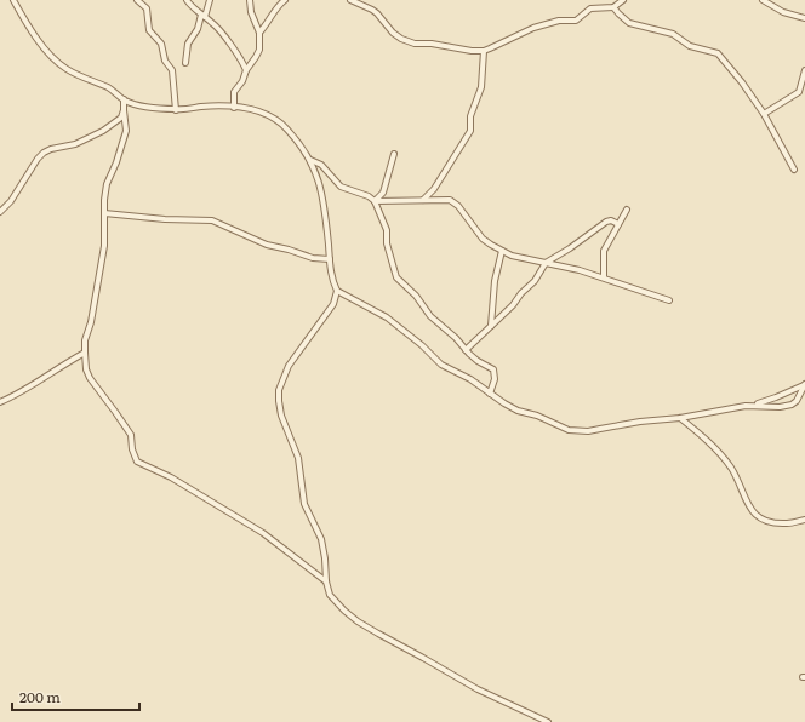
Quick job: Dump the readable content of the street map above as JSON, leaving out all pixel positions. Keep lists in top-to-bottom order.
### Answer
{
  "scale_bar": "200 m"
}
